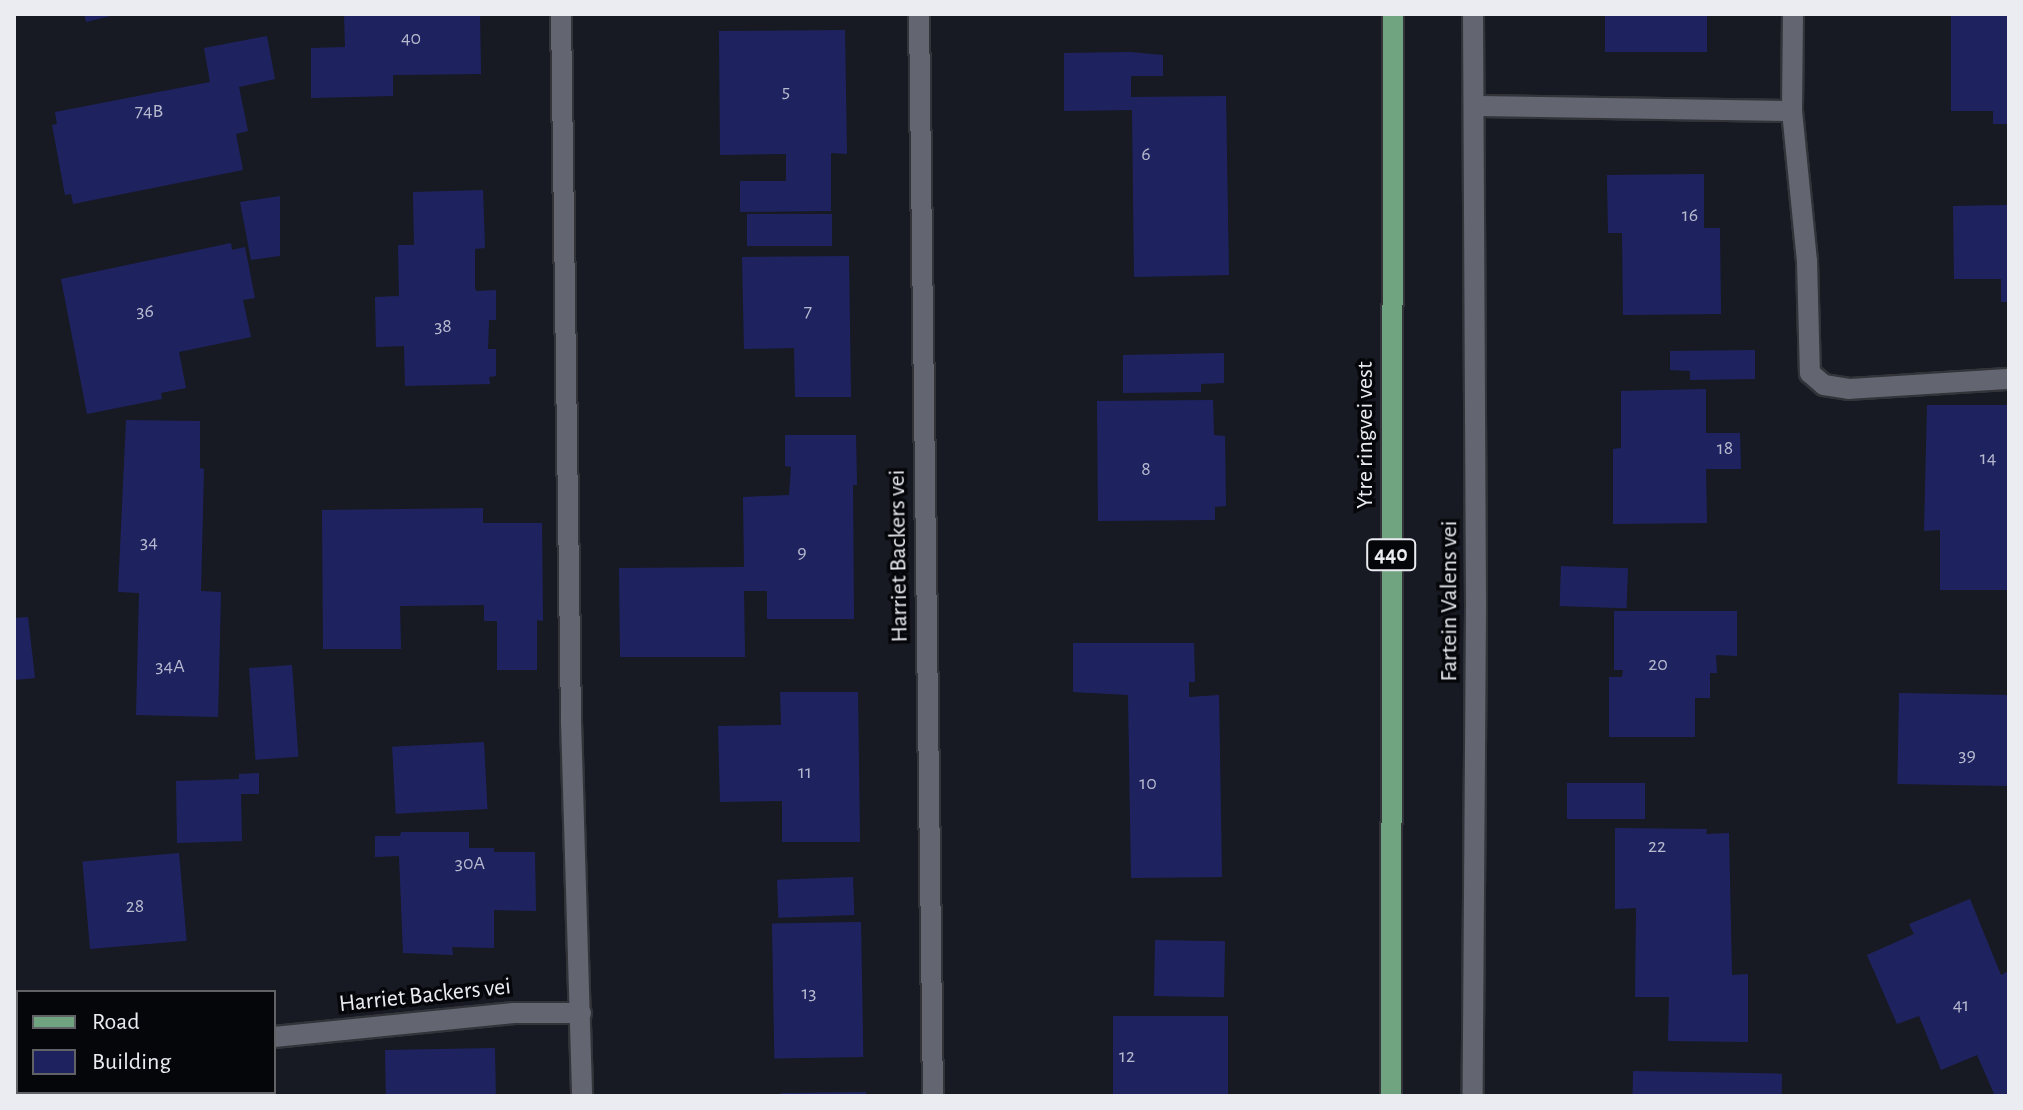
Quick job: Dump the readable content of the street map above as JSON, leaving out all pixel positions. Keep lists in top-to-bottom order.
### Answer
{
  "streets": {
    "main road": ["Ytre ringvei vest", "440"],
    "street": ["Harriet Backers vei", "Fartein Valens vei"]
  },
  "house_numbers": [
    "40",
    "5",
    "74B",
    "6",
    "16",
    "36",
    "7",
    "38",
    "18",
    "14",
    "8",
    "34",
    "9",
    "20",
    "34A",
    "39",
    "11",
    "10",
    "22",
    "30A",
    "28",
    "13",
    "41",
    "12"
  ],
  "legend": ["Road", "Building"]
}
